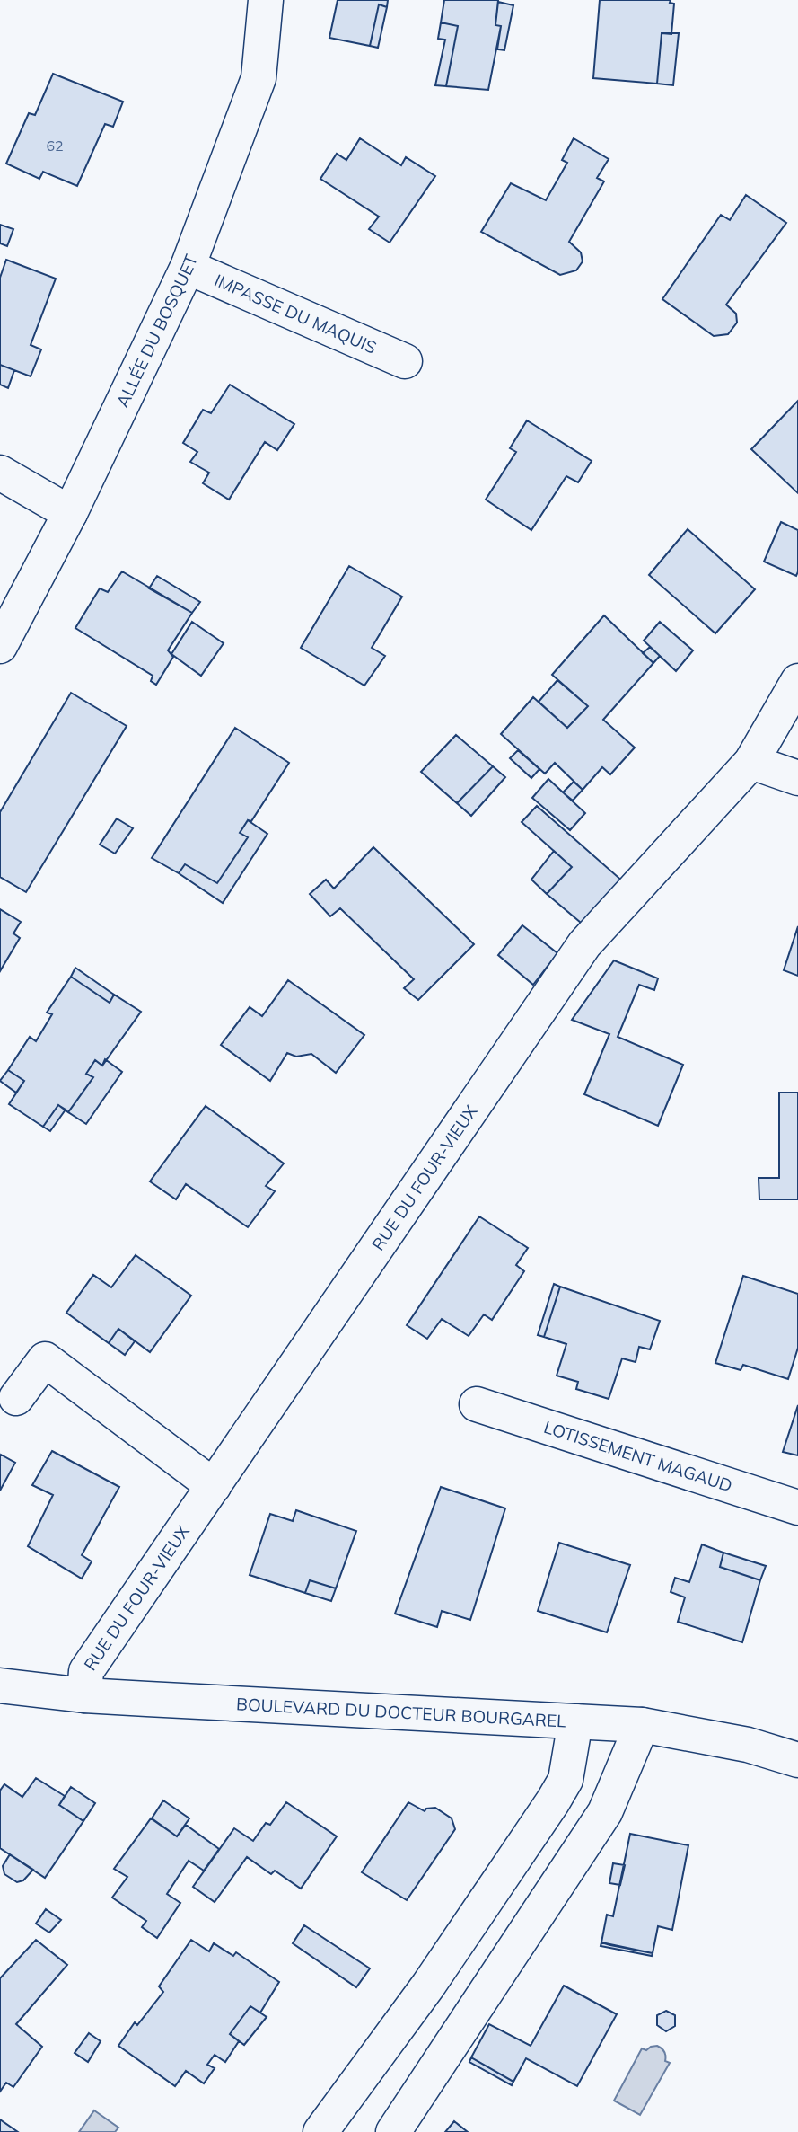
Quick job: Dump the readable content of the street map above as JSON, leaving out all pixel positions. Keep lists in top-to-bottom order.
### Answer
{
  "streets": {
    "street": [
      "IMPASSE DU MAQUIS",
      "ALLÉE DU BOSQUET",
      "RUE DU FOUR-VIEUX",
      "LOTISSEMENT MAGAUD",
      "BOULEVARD DU DOCTEUR BOURGAREL"
    ]
  },
  "crossings": [
    ["IMPASSE DU MAQUIS", "ALLÉE DU BOSQUET"],
    ["RUE DU FOUR-VIEUX", "BOULEVARD DU DOCTEUR BOURGAREL"]
  ],
  "house_numbers": ["62"]
}
